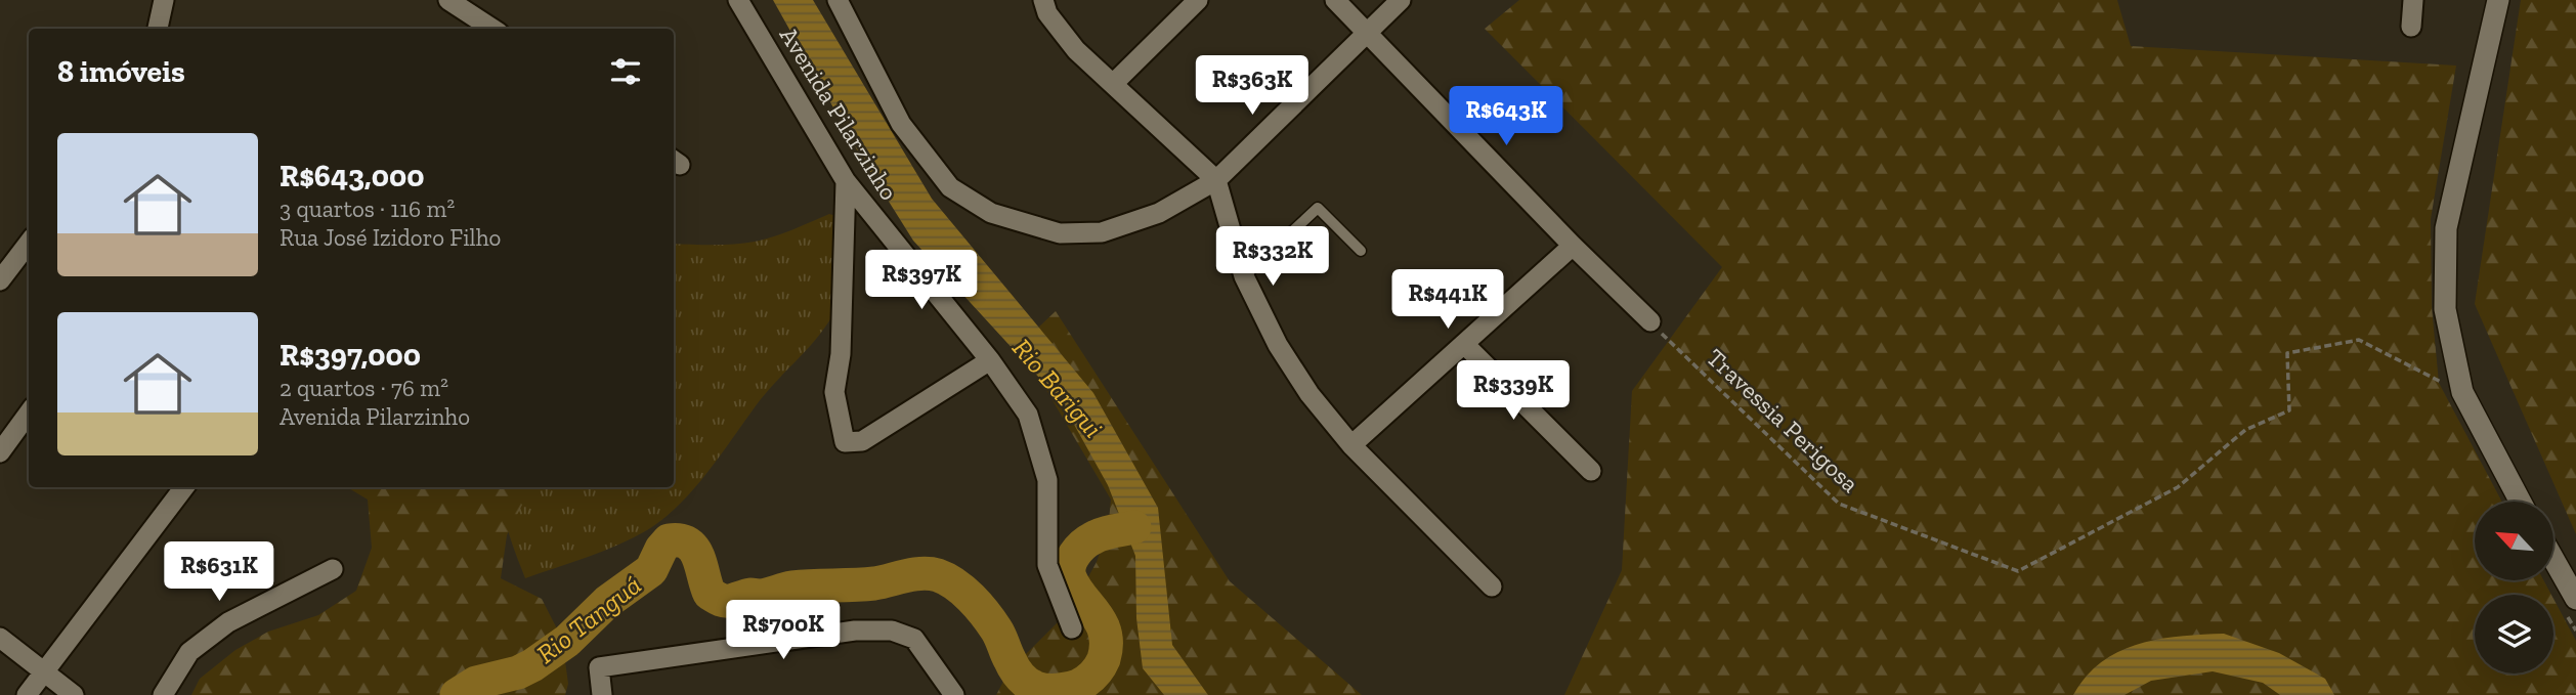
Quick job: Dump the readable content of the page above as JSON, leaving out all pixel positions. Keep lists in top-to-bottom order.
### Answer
{
  "streets": {
    "street": ["Avenida Pilarzinho"],
    "path": ["Travessia Perigosa"]
  },
  "water": ["Rio Barigui", "Rio Tanguá"],
  "north": "top left",
  "page": {
    "heading": "8 imóveis",
    "price": [
      "R$363K",
      "R$643K",
      "R$332K",
      "R$397K",
      "R$441K",
      "R$339K",
      "R$631K",
      "R$700K"
    ],
    "list": [
      {
        "name": "R$643,000",
        "note": "3 quartos · 116 m² · Rua José Izidoro Filho"
      },
      {
        "name": "R$397,000",
        "note": "2 quartos · 76 m² · Avenida Pilarzinho"
      }
    ]
  }
}
